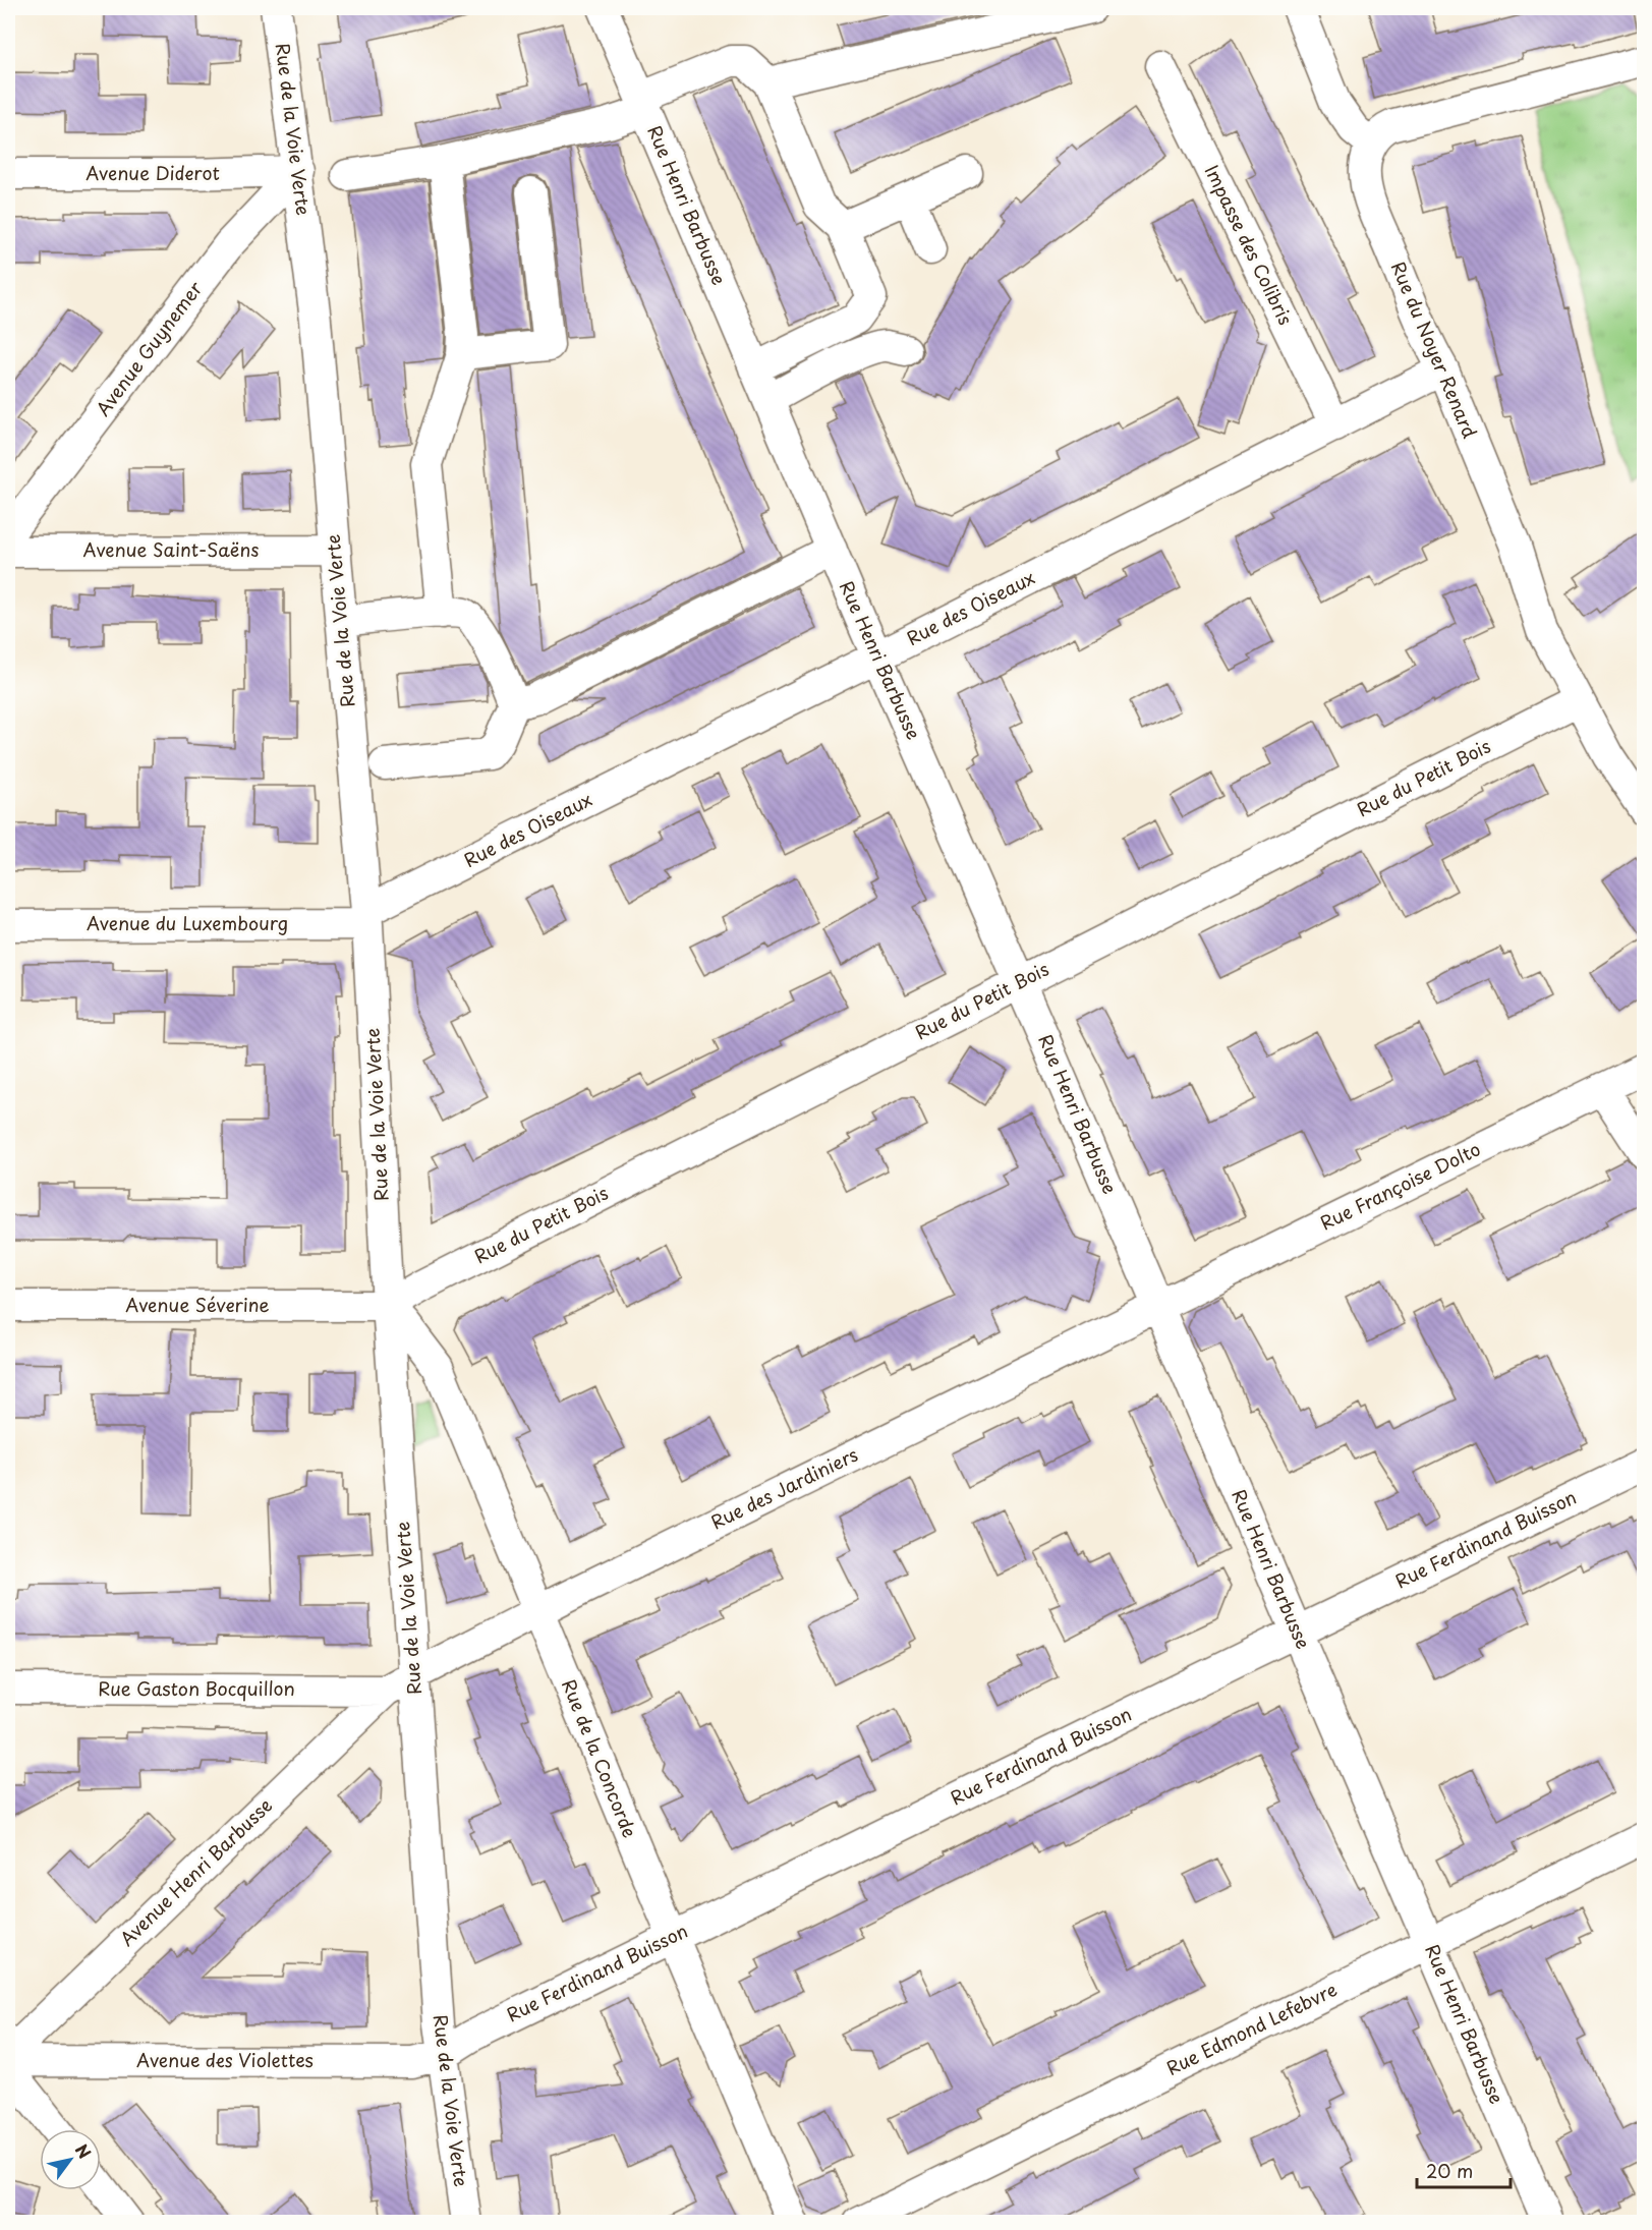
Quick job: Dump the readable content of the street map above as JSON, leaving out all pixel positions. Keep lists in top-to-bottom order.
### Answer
{
  "streets": {
    "street": [
      "Rue de la Voie Verte",
      "Avenue Diderot",
      "Rue Henri Barbusse",
      "Impasse des Colibris",
      "Avenue Guynemer",
      "Rue du Noyer Renard",
      "Avenue Saint-Saëns",
      "Rue des Oiseaux",
      "Rue du Petit Bois",
      "Avenue du Luxembourg",
      "Rue Françoise Dolto",
      "Avenue Séverine",
      "Rue des Jardiniers",
      "Rue Ferdinand Buisson",
      "Rue Gaston Bocquillon",
      "Rue de la Concorde",
      "Avenue Henri Barbusse",
      "Rue Edmond Lefebvre",
      "Avenue des Violettes"
    ]
  },
  "crossings": [
    ["Rue de la Voie Verte", "Avenue Diderot"],
    ["Rue de la Voie Verte", "Avenue Guynemer"],
    ["Rue de la Voie Verte", "Avenue Saint-Saëns"],
    ["Rue de la Voie Verte", "Rue des Oiseaux"],
    ["Rue de la Voie Verte", "Rue du Petit Bois"],
    ["Rue de la Voie Verte", "Avenue du Luxembourg"],
    ["Rue de la Voie Verte", "Avenue Séverine"],
    ["Rue de la Voie Verte", "Rue des Jardiniers"],
    ["Rue de la Voie Verte", "Rue Ferdinand Buisson"],
    ["Rue de la Voie Verte", "Rue de la Concorde"],
    ["Rue de la Voie Verte", "Avenue des Violettes"],
    ["Avenue Diderot", "Avenue Guynemer"],
    ["Rue Henri Barbusse", "Rue des Oiseaux"],
    ["Rue Henri Barbusse", "Rue du Petit Bois"],
    ["Rue Henri Barbusse", "Rue Françoise Dolto"],
    ["Rue Henri Barbusse", "Rue des Jardiniers"],
    ["Rue Henri Barbusse", "Rue Ferdinand Buisson"],
    ["Rue Henri Barbusse", "Rue Edmond Lefebvre"],
    ["Impasse des Colibris", "Rue des Oiseaux"],
    ["Rue du Noyer Renard", "Rue des Oiseaux"],
    ["Rue du Noyer Renard", "Rue du Petit Bois"],
    ["Rue des Oiseaux", "Avenue du Luxembourg"],
    ["Rue du Petit Bois", "Avenue Séverine"],
    ["Rue du Petit Bois", "Rue de la Concorde"],
    ["Rue Françoise Dolto", "Rue des Jardiniers"],
    ["Avenue Séverine", "Rue de la Concorde"],
    ["Rue des Jardiniers", "Rue Gaston Bocquillon"],
    ["Rue des Jardiniers", "Rue de la Concorde"],
    ["Rue des Jardiniers", "Avenue Henri Barbusse"],
    ["Rue Ferdinand Buisson", "Rue de la Concorde"],
    ["Rue Ferdinand Buisson", "Avenue des Violettes"],
    ["Rue Gaston Bocquillon", "Avenue Henri Barbusse"]
  ],
  "scale_bar": "20 m",
  "north": "top right"
}
